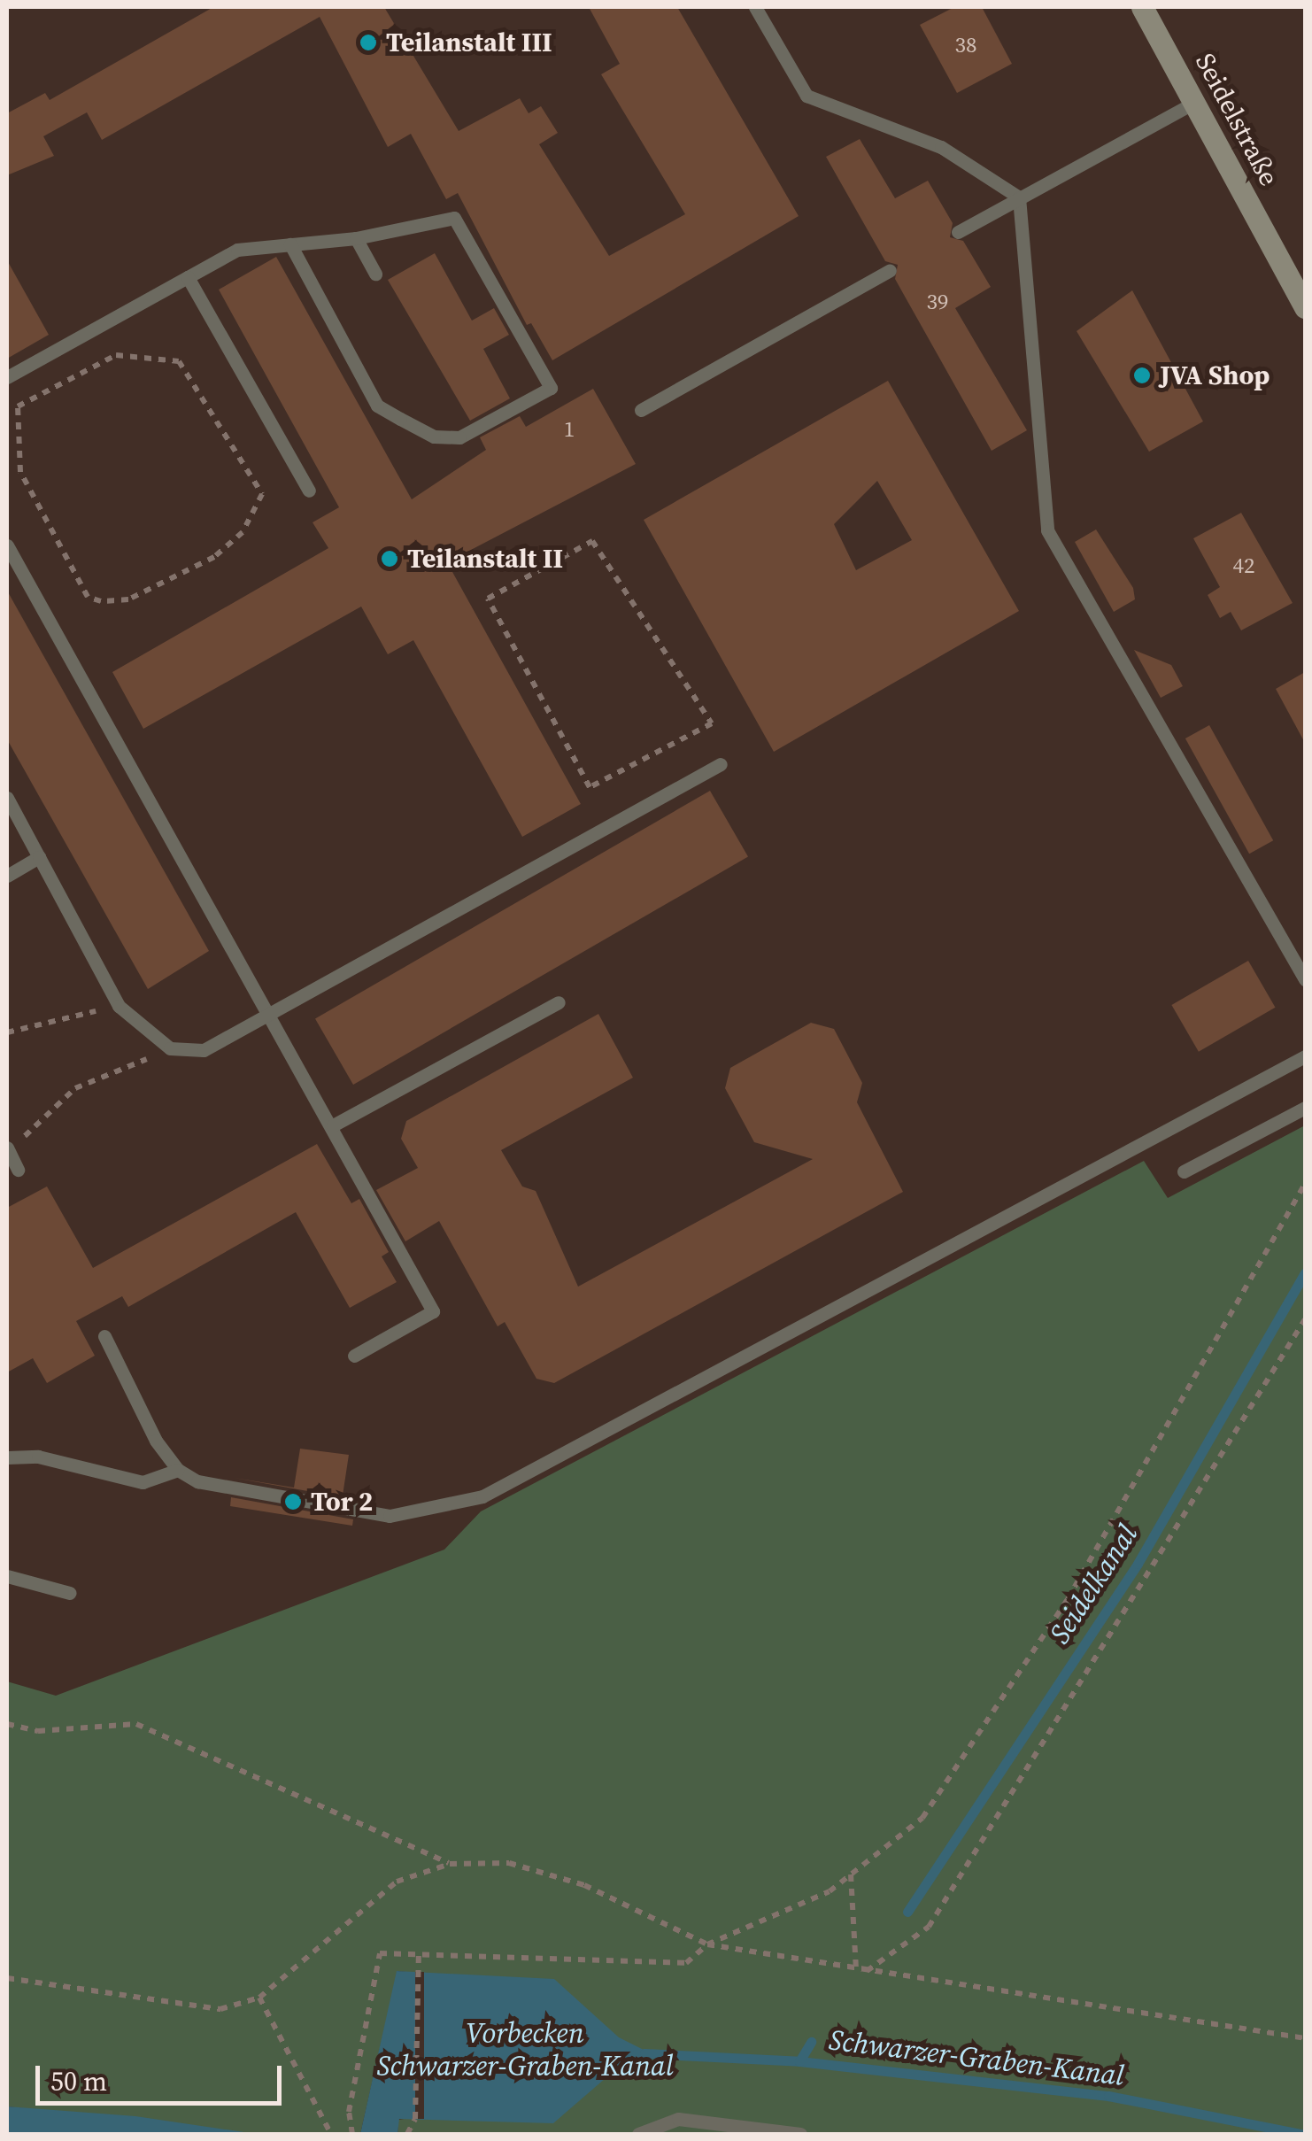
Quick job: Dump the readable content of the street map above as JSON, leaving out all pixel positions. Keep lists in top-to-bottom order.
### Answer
{
  "streets": {
    "main road": ["Seidelstraße"]
  },
  "water": ["Seidelkanal", "Vorbecken Schwarzer-Graben-Kanal", "Schwarzer-Graben-Kanal"],
  "places": [
    "Teilanstalt III",
    "JVA Shop",
    "Teilanstalt II",
    "Tor 2"
  ],
  "house_numbers": [
    "38",
    "39",
    "1",
    "42"
  ],
  "scale_bar": "50 m"
}
